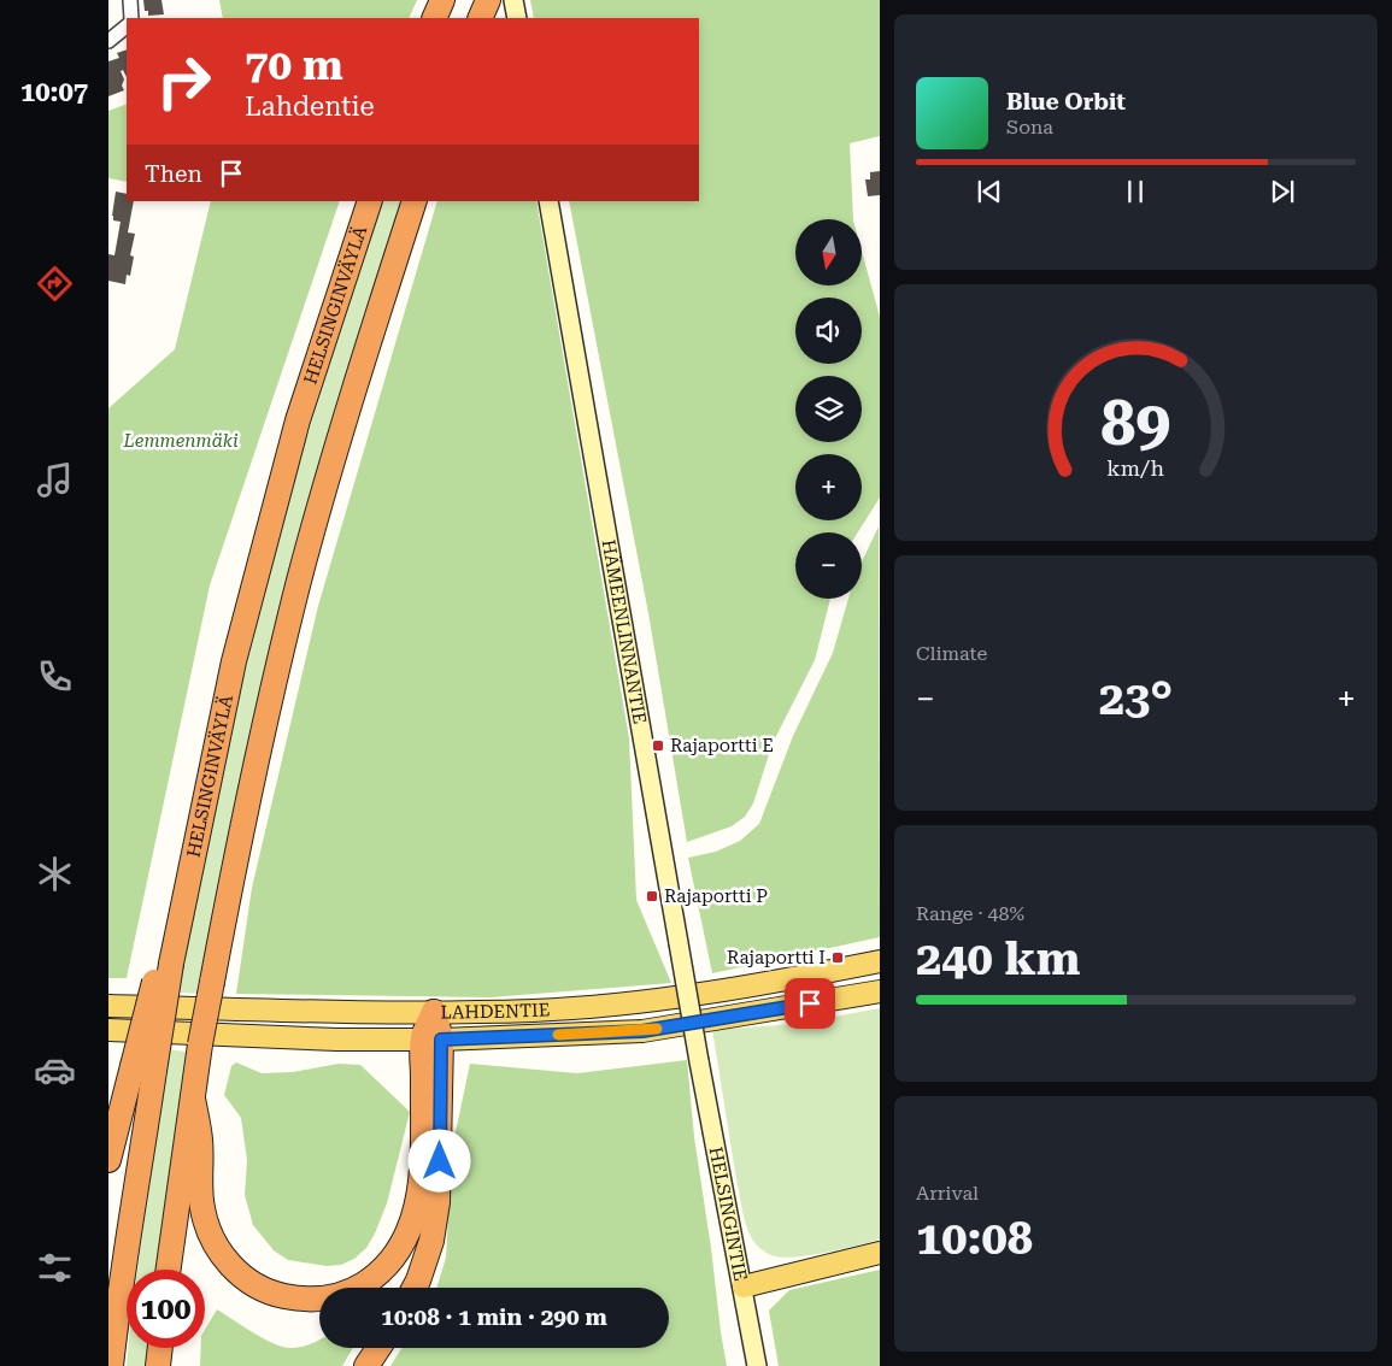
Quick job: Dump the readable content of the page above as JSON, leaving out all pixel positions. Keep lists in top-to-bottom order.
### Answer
{
  "streets": {
    "highway": ["HELSINGINVÄYLÄ"],
    "main road": ["HÄMEENLINNANTIE", "LAHDENTIE", "HELSINGINTIE"]
  },
  "crossings": [
    ["HÄMEENLINNANTIE", "HELSINGINTIE"]
  ],
  "parks": ["Lemmenmäki"],
  "places": {
    "transit": ["Rajaportti E", "Rajaportti P", "Rajaportti I"]
  },
  "north": "bottom",
  "page": {
    "tabs": "10:07",
    "turn": ["70 m", "Lahdentie"],
    "song": ["Blue Orbit", "Sona"],
    "then": "Then",
    "map_buttons": ["+", "−"],
    "tile": [
      "Climate",
      ["Range · 48%", "240 km"],
      ["Arrival", "10:08"]
    ],
    "heat": ["−", "23°", "+"],
    "limit": "100",
    "trip": "10:08 · 1 min · 290 m",
    "gauge": ["89", "km/h"]
  }
}
